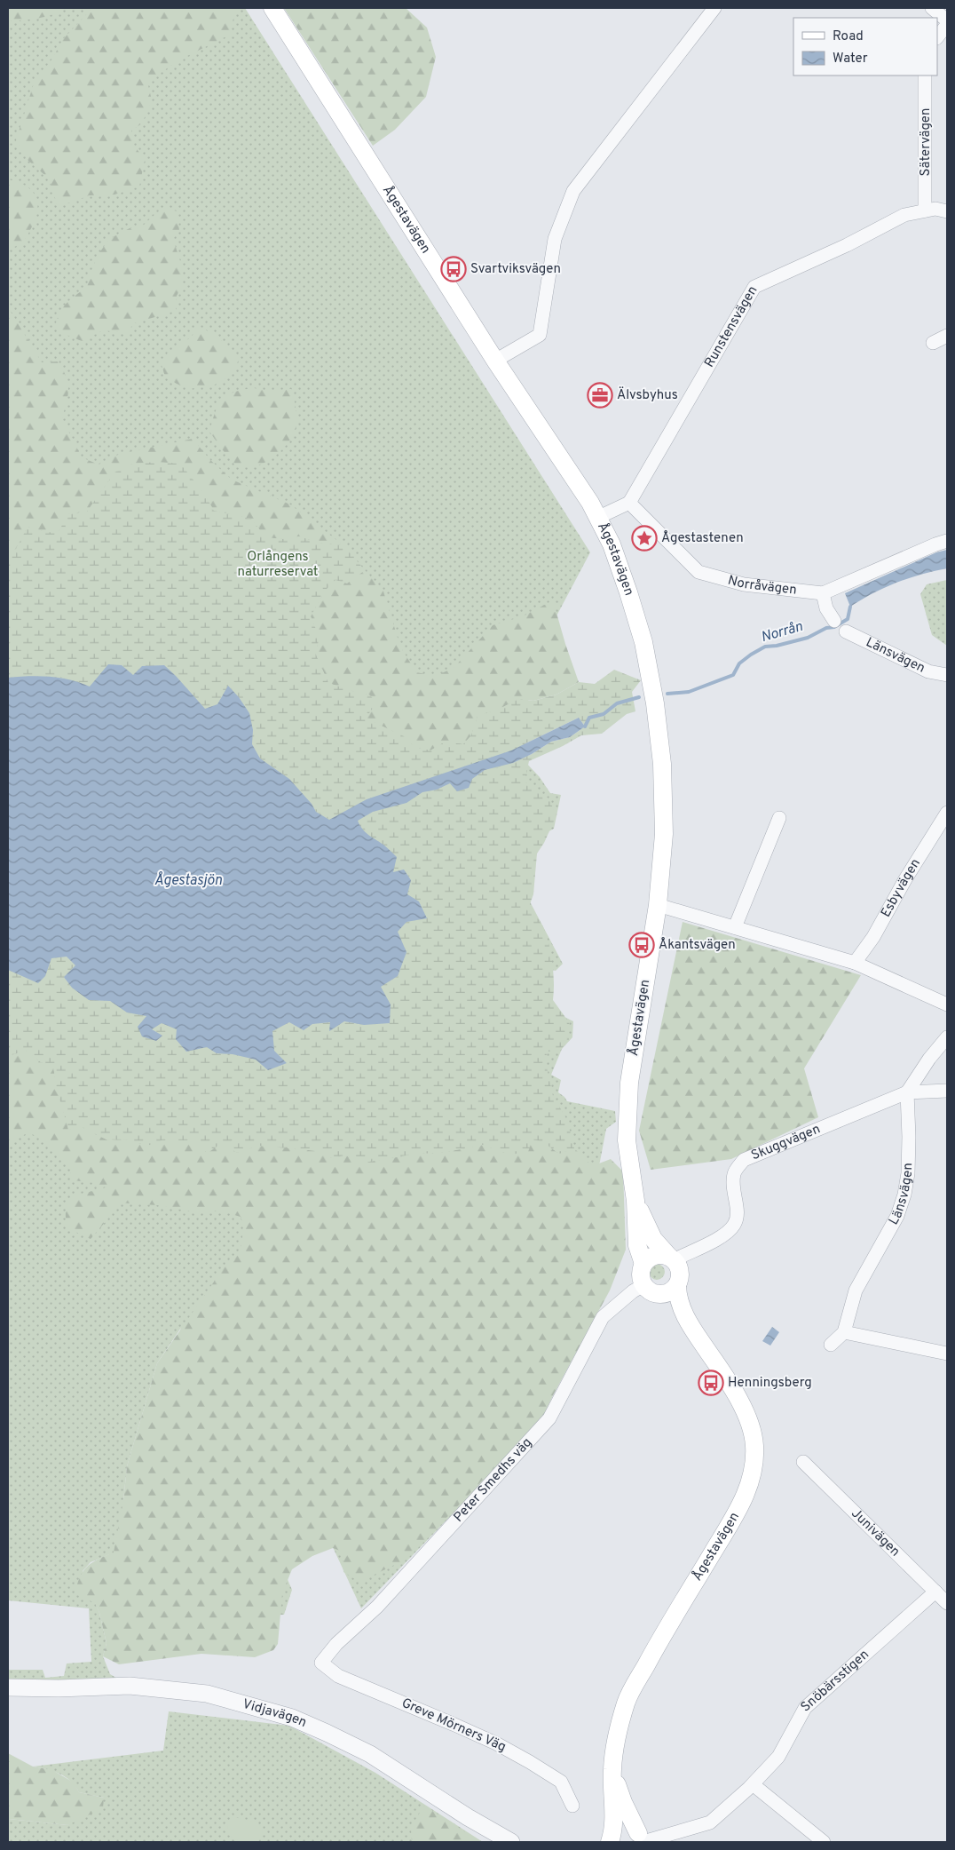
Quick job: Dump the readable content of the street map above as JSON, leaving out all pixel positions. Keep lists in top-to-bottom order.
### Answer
{
  "streets": {
    "main road": ["Ågestavägen"],
    "street": [
      "Sätervägen",
      "Runstensvägen",
      "Norråvägen",
      "Länsvägen",
      "Esbyvägen",
      "Skuggvägen",
      "Peter Smedhs väg",
      "Junivägen",
      "Snöbärsstigen",
      "Vidjavägen",
      "Greve Mörners Väg"
    ]
  },
  "crossings": [
    ["Sätervägen", "Runstensvägen"],
    ["Ågestavägen", "Skuggvägen"],
    ["Ågestavägen", "Peter Smedhs väg"],
    ["Ågestavägen", "Snöbärsstigen"],
    ["Runstensvägen", "Norråvägen"],
    ["Länsvägen", "Skuggvägen"],
    ["Skuggvägen", "Peter Smedhs väg"],
    ["Peter Smedhs väg", "Greve Mörners Väg"],
    ["Junivägen", "Snöbärsstigen"]
  ],
  "water": ["Norrån", "Ågestasjön"],
  "parks": ["Orlångens naturreservat"],
  "places": {
    "bus stop": ["Svartviksvägen", "Åkantsvägen", "Henningsberg"],
    "office": ["Älvsbyhus"],
    "place": ["Ågestastenen"]
  },
  "legend": ["Road", "Water"]
}
